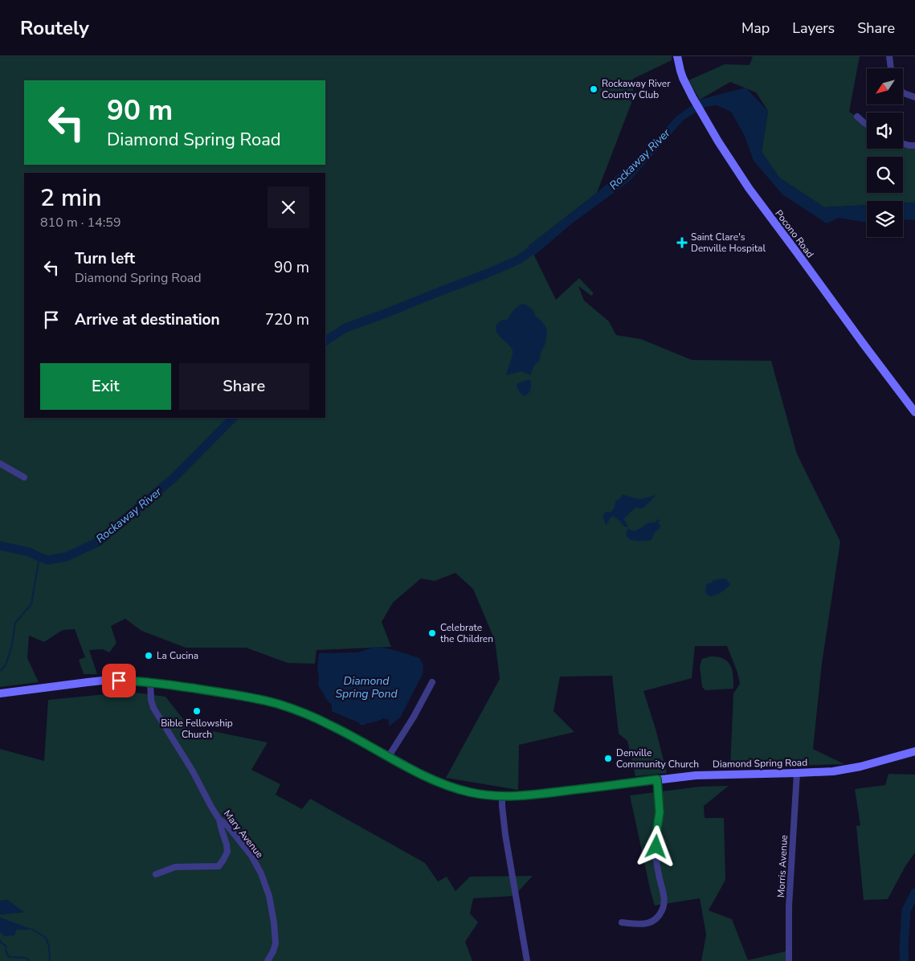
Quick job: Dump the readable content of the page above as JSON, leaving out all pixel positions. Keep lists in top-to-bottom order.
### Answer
{
  "streets": {
    "street": [
      "Pocono Road",
      "Diamond Spring Road",
      "Mary Avenue",
      "Morris Avenue"
    ]
  },
  "crossings": [
    ["Diamond Spring Road", "Mary Avenue"],
    ["Diamond Spring Road", "Morris Avenue"]
  ],
  "water": ["Rockaway River", "Diamond Spring Pond"],
  "places": {
    "other": [
      "Rockaway River Country Club",
      "Celebrate the Children",
      "La Cucina",
      "Bible Fellowship Church",
      "Denville Community Church"
    ],
    "health": ["Saint Clare's Denville Hospital"]
  },
  "north": "bottom left",
  "page": {
    "header": "Routely",
    "nav": ["Map", "Layers", "Share"],
    "turn": ["90 m", "Diamond Spring Road"],
    "heading": ["2 min", "810 m · 14:59"],
    "list": [
      {
        "name": "Turn left",
        "note": "Diamond Spring Road",
        "value": "90 m"
      },
      {
        "name": "Arrive at destination",
        "value": "720 m"
      }
    ],
    "buttons": ["Exit", "Share"]
  }
}
